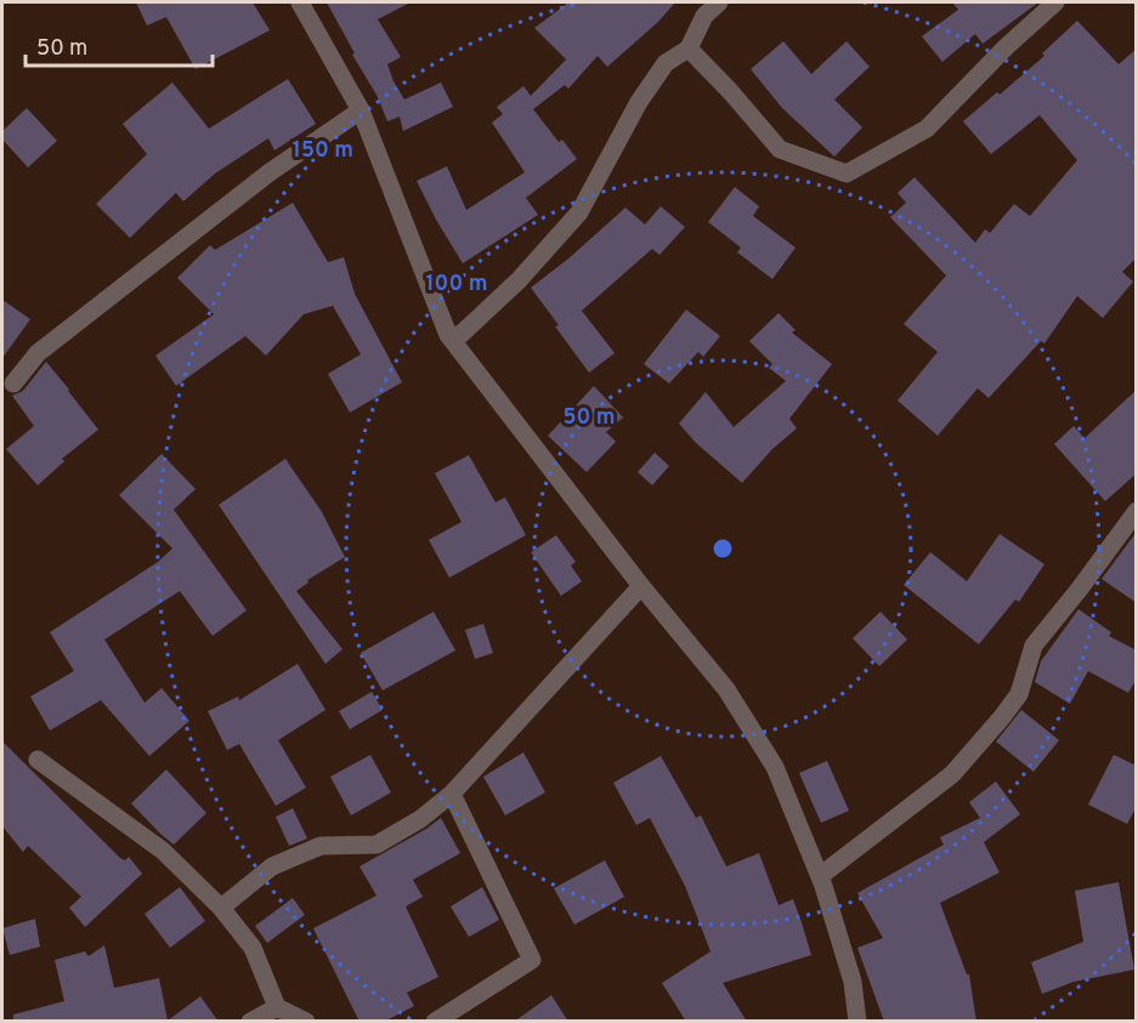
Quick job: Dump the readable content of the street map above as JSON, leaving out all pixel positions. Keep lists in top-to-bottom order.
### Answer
{
  "scale_bar": "50 m",
  "rings": ["150 m", "100 m", "50 m"]
}
